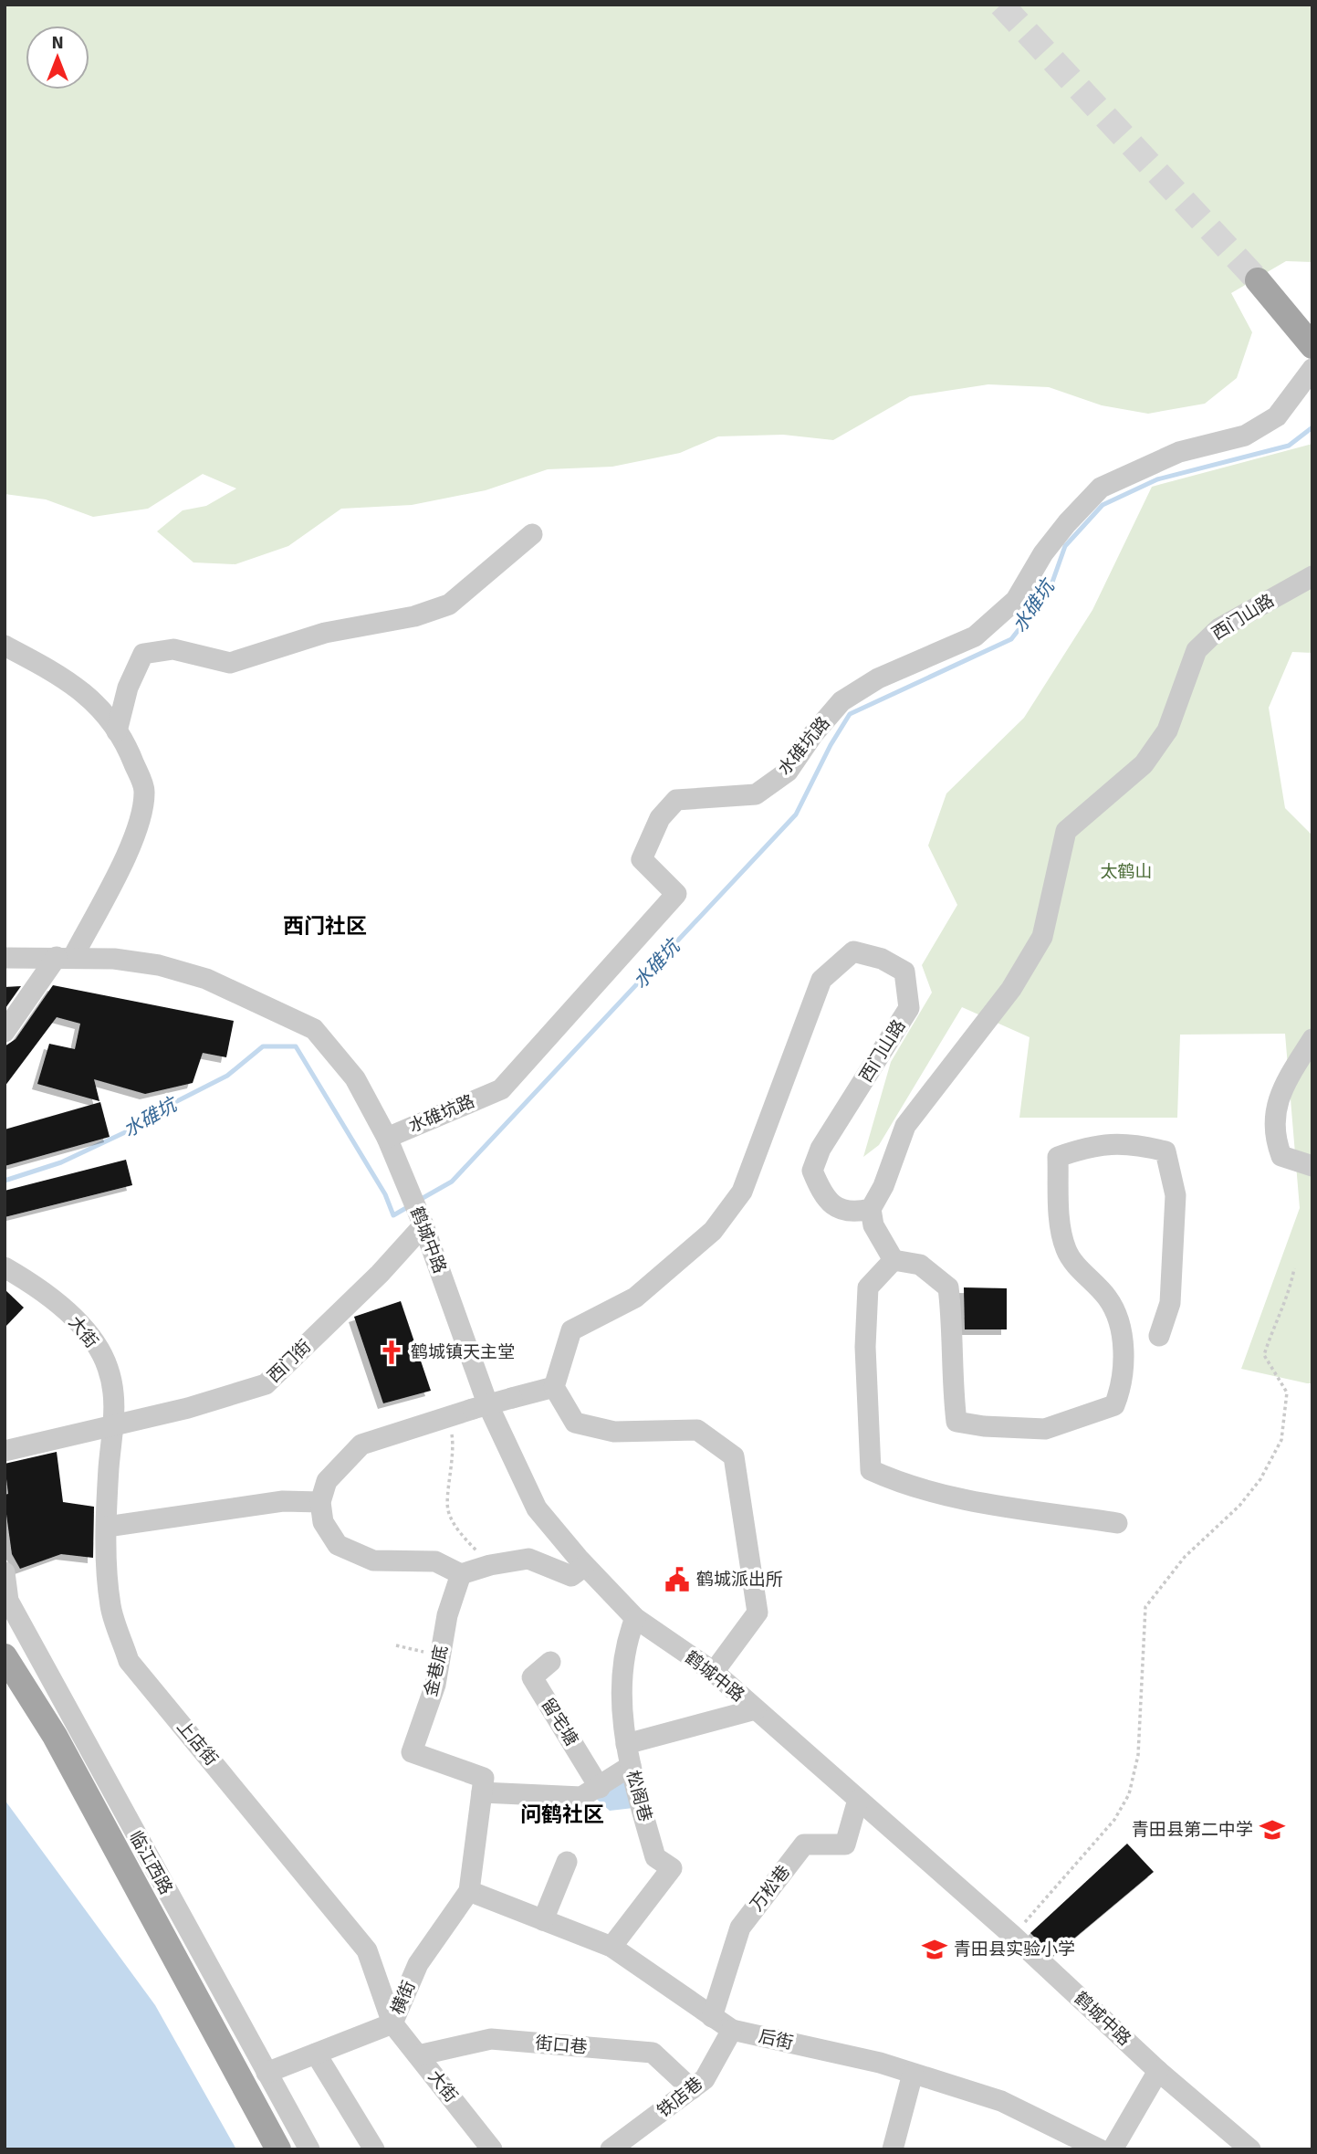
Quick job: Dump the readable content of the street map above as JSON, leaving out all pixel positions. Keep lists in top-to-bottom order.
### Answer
{
  "streets": {
    "street": [
      "西门山路",
      "水碓坑路",
      "鹤城中路",
      "大街",
      "西门街",
      "金巷底",
      "留宅塘",
      "上店街",
      "松阁巷",
      "临江西路",
      "万松巷",
      "横街",
      "后街",
      "街口巷",
      "铁店巷"
    ]
  },
  "crossings": [
    ["水碓坑路", "鹤城中路"],
    ["鹤城中路", "西门街"],
    ["鹤城中路", "松阁巷"],
    ["鹤城中路", "万松巷"],
    ["大街", "西门街"],
    ["大街", "上店街"],
    ["大街", "横街"],
    ["大街", "街口巷"],
    ["西门街", "上店街"],
    ["上店街", "横街"],
    ["松阁巷", "后街"],
    ["临江西路", "横街"],
    ["万松巷", "后街"],
    ["横街", "后街"],
    ["后街", "铁店巷"],
    ["街口巷", "铁店巷"]
  ],
  "districts": ["西门社区", "问鹤社区"],
  "water": ["水碓坑"],
  "parks": ["太鹤山"],
  "places": {
    "church": ["鹤城镇天主堂"],
    "public building": ["鹤城派出所"],
    "school or university": ["青田县第二中学", "青田县实验小学"]
  },
  "north": "top"
}
